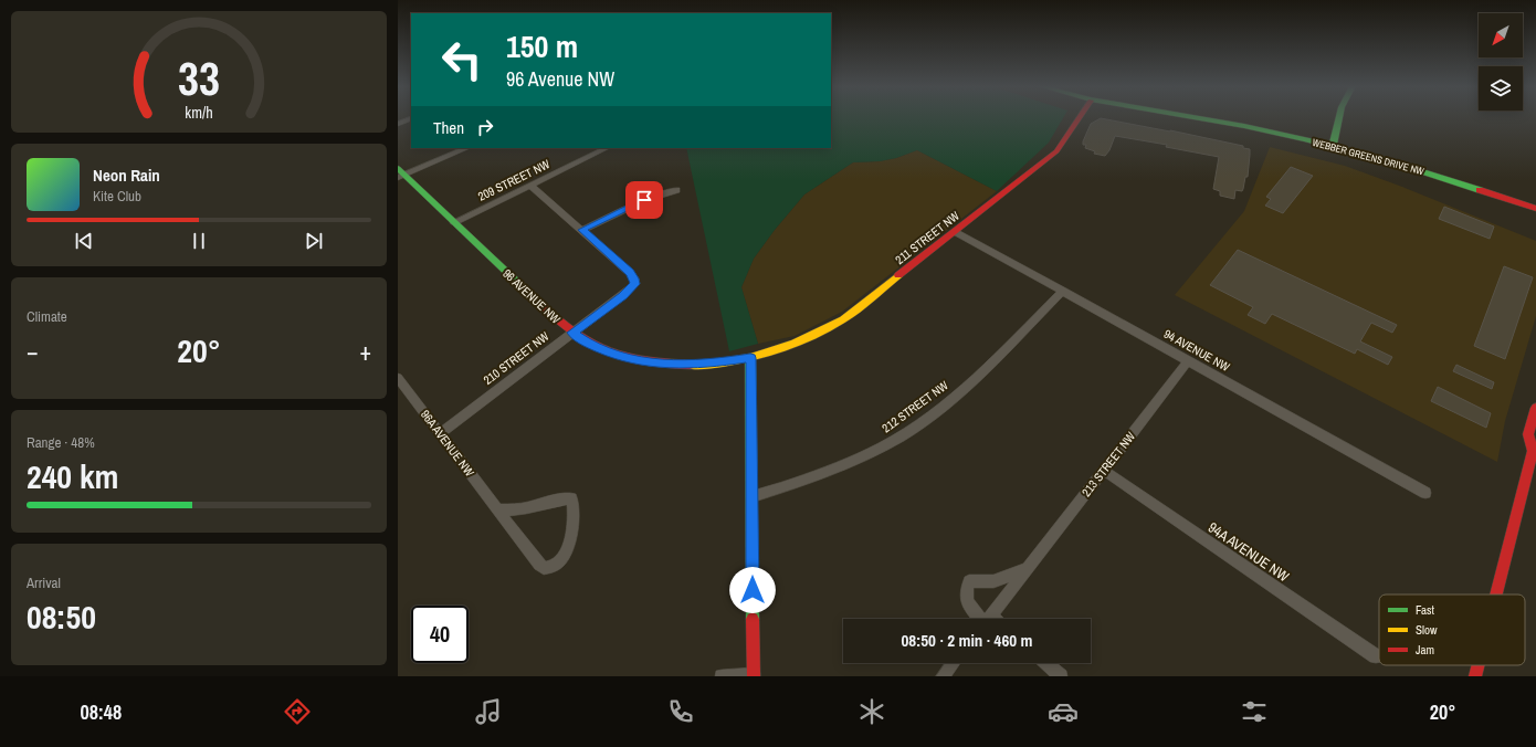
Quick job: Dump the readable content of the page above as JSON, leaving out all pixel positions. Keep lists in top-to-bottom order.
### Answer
{
  "streets": {
    "street": [
      "WEBBER GREENS DRIVE NW",
      "209 STREET NW",
      "211 STREET NW",
      "96 AVENUE NW",
      "94 AVENUE NW",
      "210 STREET NW",
      "212 STREET NW",
      "96A AVENUE NW",
      "213 STREET NW",
      "94A AVENUE NW"
    ]
  },
  "crossings": [
    ["209 STREET NW", "96 AVENUE NW"],
    ["211 STREET NW", "96 AVENUE NW"],
    ["211 STREET NW", "94 AVENUE NW"],
    ["96 AVENUE NW", "210 STREET NW"],
    ["94 AVENUE NW", "212 STREET NW"],
    ["94 AVENUE NW", "213 STREET NW"],
    ["210 STREET NW", "96A AVENUE NW"],
    ["213 STREET NW", "94A AVENUE NW"]
  ],
  "legend": ["Fast", "Slow", "Jam"],
  "north": "bottom left",
  "page": {
    "turn": ["150 m", "96 Avenue NW"],
    "then": "Then",
    "song": ["Neon Rain", "Kite Club"],
    "tile": [
      "Climate",
      ["Range · 48%", "240 km"],
      ["Arrival", "08:50"]
    ],
    "heat": ["−", "20°", "+"],
    "limit": "40",
    "trip": "08:50 · 2 min · 460 m",
    "tabs": ["08:48", "20°"],
    "gauge": ["33", "km/h"]
  }
}
